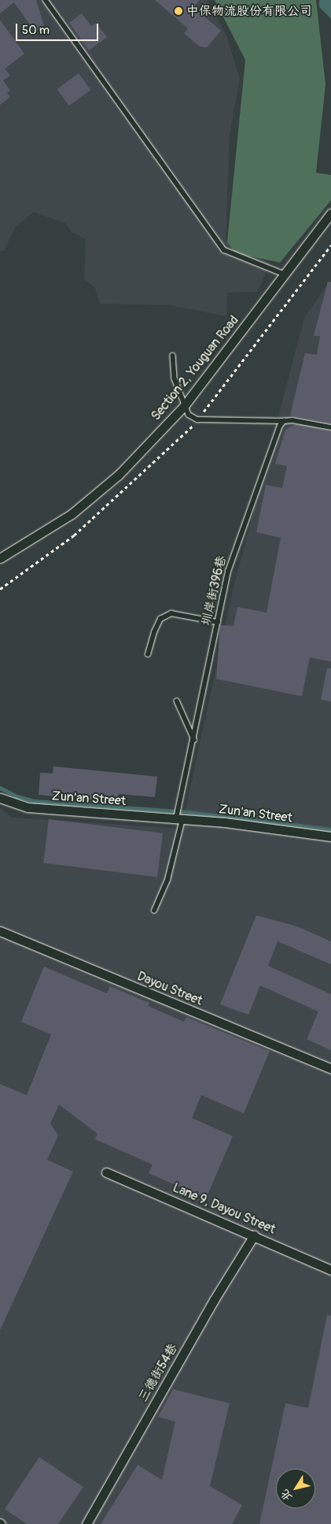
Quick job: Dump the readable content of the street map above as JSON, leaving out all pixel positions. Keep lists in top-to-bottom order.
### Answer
{
  "streets": {
    "street": [
      "Section 2, Youguan Road",
      "Zun’an Street",
      "Zun'an Street",
      "Dayou Street",
      "Lane 9, Dayou Street",
      "三德街54巷"
    ],
    "lane": ["圳岸街396巷"]
  },
  "crossings": [
    ["圳岸街396巷", "Zun’an Street"],
    ["圳岸街396巷", "Zun'an Street"],
    ["Zun’an Street", "Zun'an Street"],
    ["Lane 9, Dayou Street", "三德街54巷"]
  ],
  "places": ["中保物流股份有限公司"],
  "scale_bar": "50 m",
  "north": "bottom left"
}
